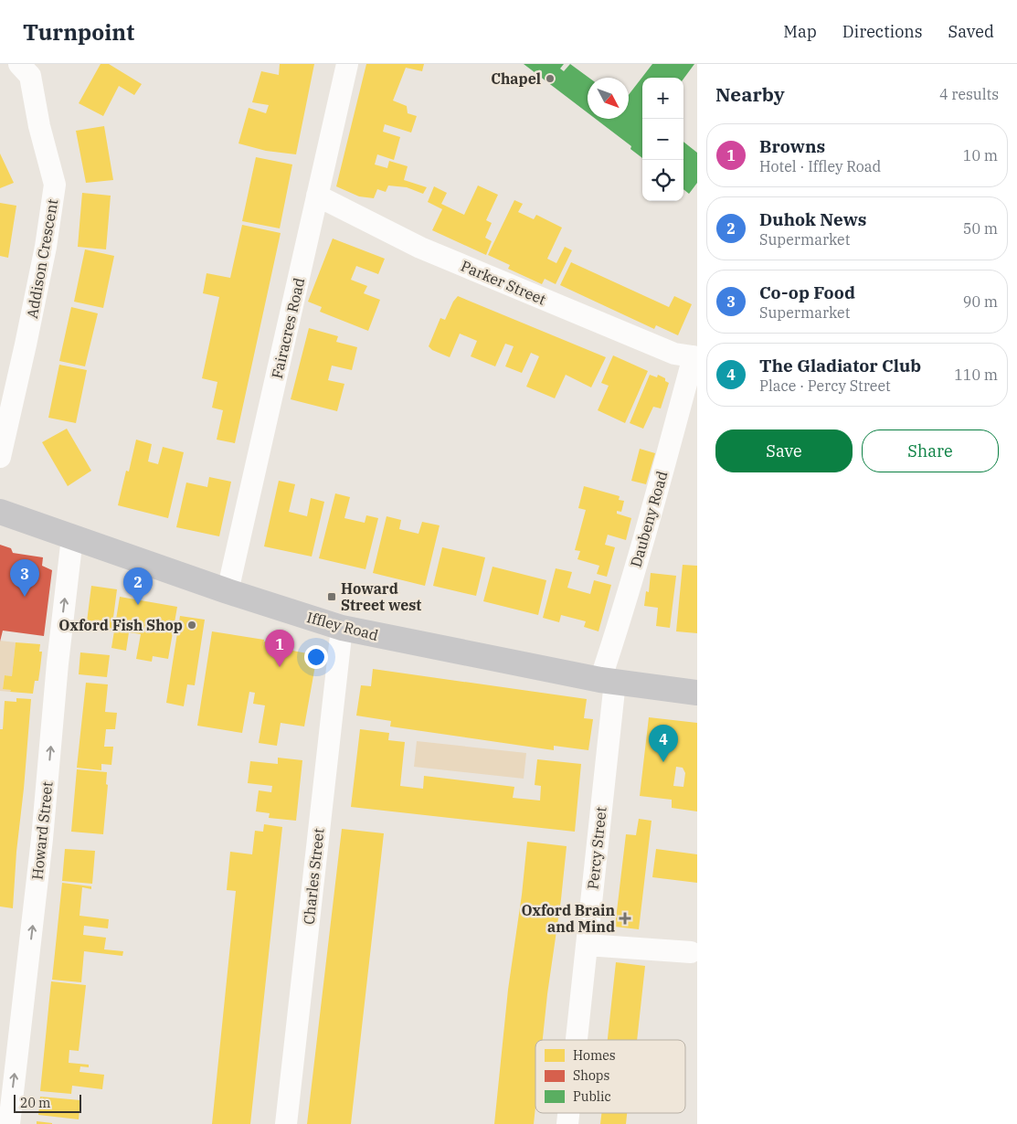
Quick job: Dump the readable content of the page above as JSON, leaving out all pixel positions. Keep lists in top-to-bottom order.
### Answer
{
  "streets": {
    "main road": ["Iffley Road"],
    "street": [
      "Addison Crescent",
      "Parker Street",
      "Fairacres Road",
      "Daubeny Road",
      "Howard Street",
      "Percy Street",
      "Charles Street"
    ]
  },
  "crossings": [
    ["Parker Street", "Fairacres Road"],
    ["Parker Street", "Daubeny Road"],
    ["Fairacres Road", "Iffley Road"],
    ["Daubeny Road", "Iffley Road"],
    ["Daubeny Road", "Percy Street"],
    ["Iffley Road", "Howard Street"],
    ["Iffley Road", "Percy Street"],
    ["Iffley Road", "Charles Street"]
  ],
  "one_way": ["Howard Street"],
  "places": {
    "other": ["Chapel", "Oxford Fish Shop"],
    "transit": ["Howard Street west"],
    "health": ["Oxford Brain and Mind"]
  },
  "legend": ["Homes", "Shops", "Public"],
  "scale_bar": "20 m",
  "north": "bottom right",
  "page": {
    "header": "Turnpoint",
    "nav": ["Map", "Directions", "Saved"],
    "heading": ["Nearby", "4 results"],
    "map_buttons": ["+", "−"],
    "list": [
      {
        "mark": "1",
        "name": "Browns",
        "note": "Hotel · Iffley Road",
        "value": "10 m"
      },
      {
        "mark": "2",
        "name": "Duhok News",
        "note": "Supermarket",
        "value": "50 m"
      },
      {
        "mark": "3",
        "name": "Co-op Food",
        "note": "Supermarket",
        "value": "90 m"
      },
      {
        "mark": "4",
        "name": "The Gladiator Club",
        "note": "Place · Percy Street",
        "value": "110 m"
      }
    ],
    "buttons": ["Save", "Share"],
    "pins": [
      "3",
      "2",
      "1",
      "4"
    ],
    "scale": "20 m"
  }
}
